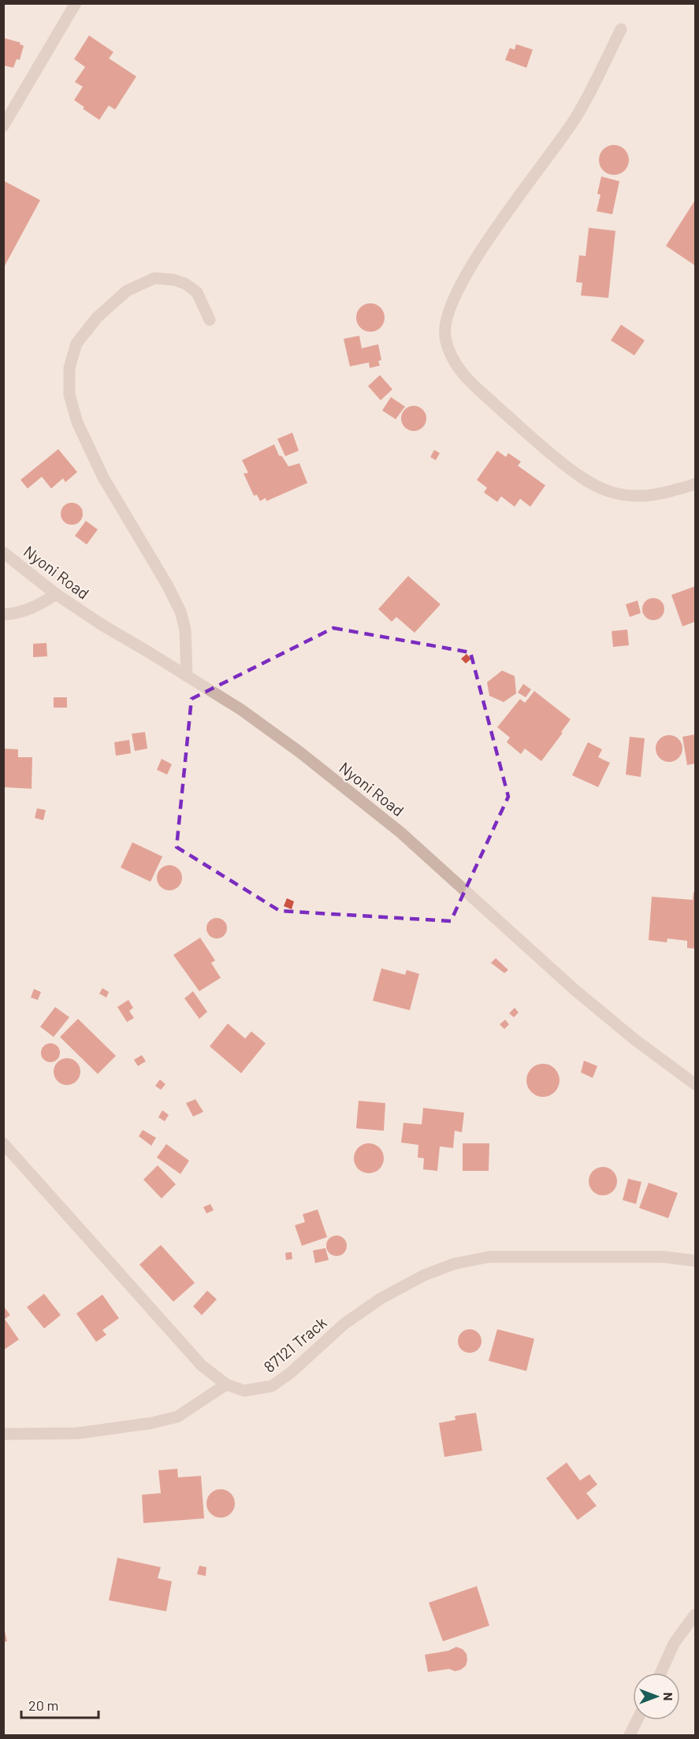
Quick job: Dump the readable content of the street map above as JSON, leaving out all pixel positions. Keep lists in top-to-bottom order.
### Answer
{
  "streets": {
    "street": ["Nyoni Road", "87121 Track"]
  },
  "scale_bar": "20 m",
  "north": "right"
}
